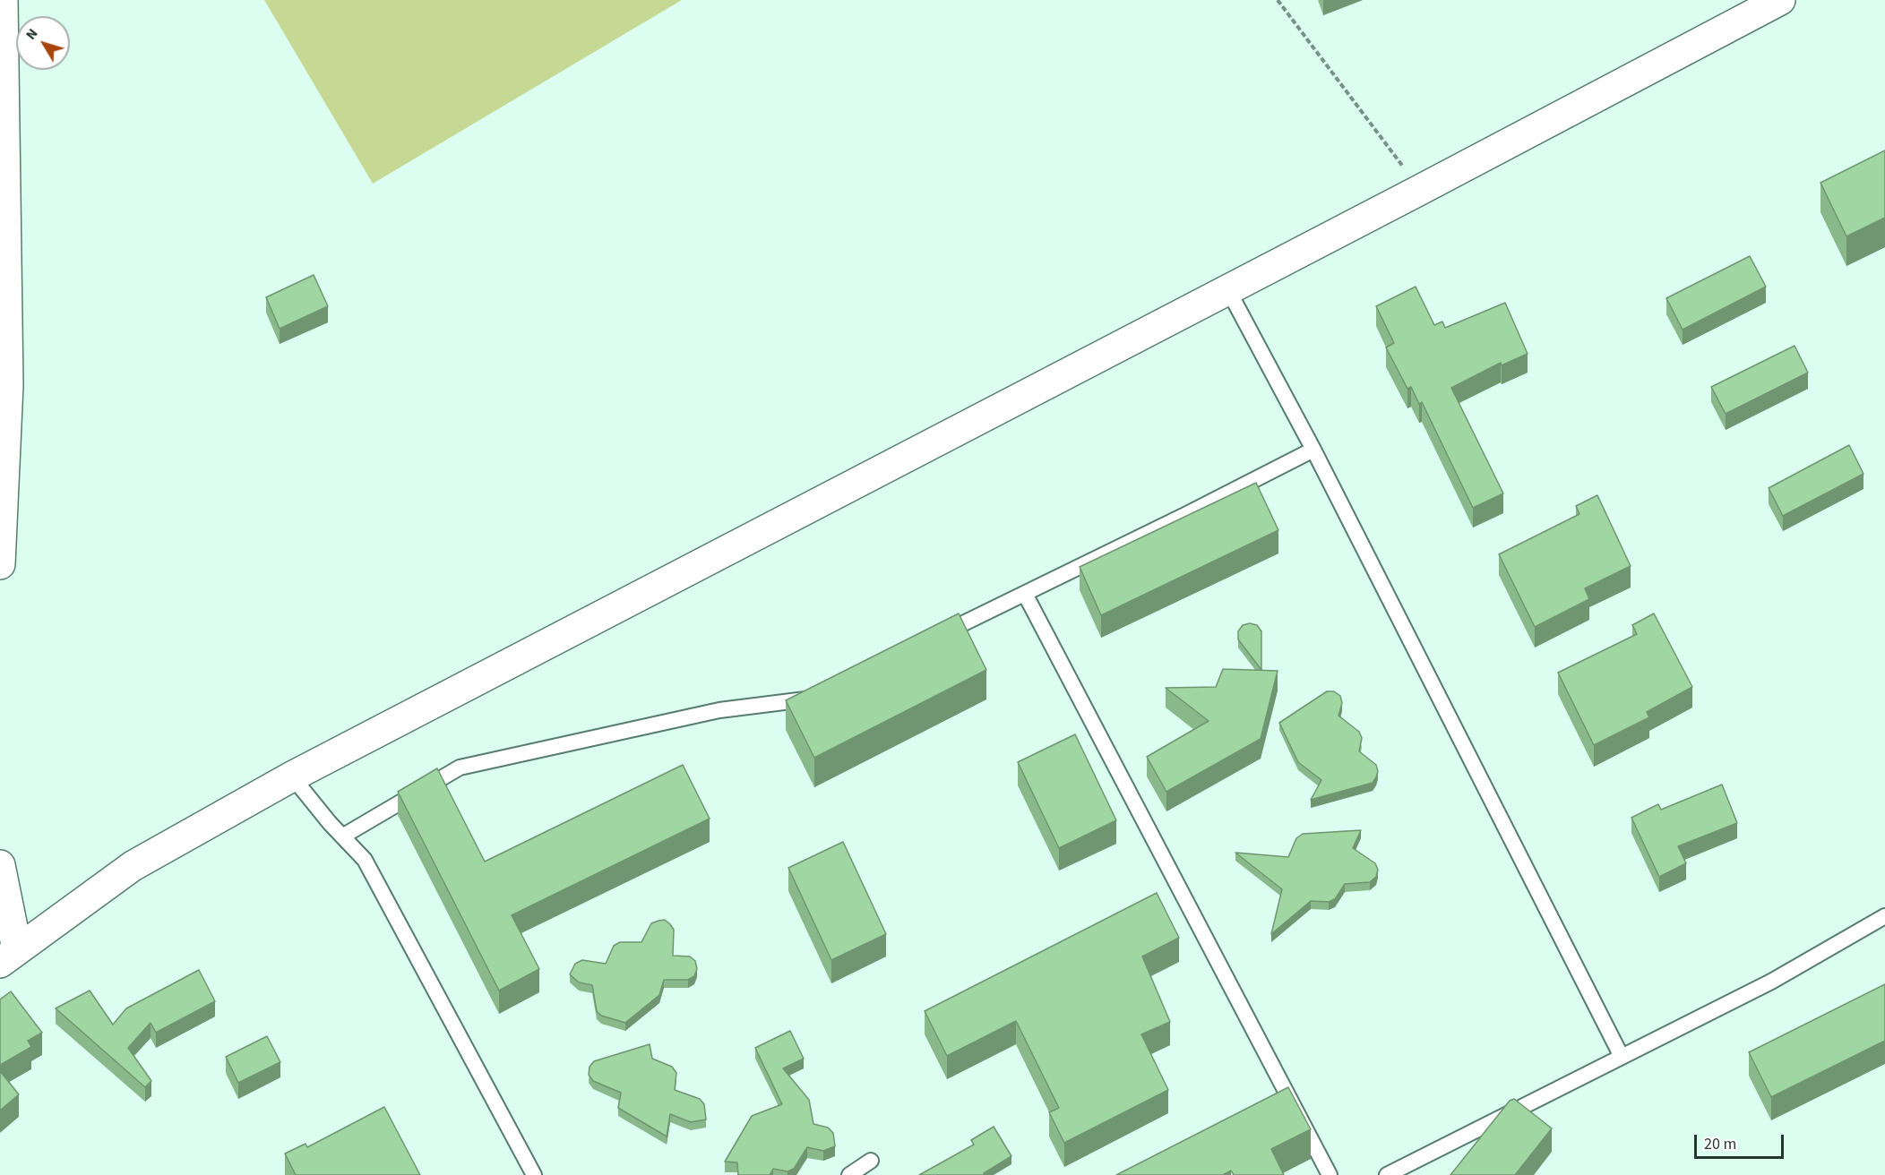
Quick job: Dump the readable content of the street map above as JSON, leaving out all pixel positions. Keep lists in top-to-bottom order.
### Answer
{
  "scale_bar": "20 m",
  "north": "top left"
}
